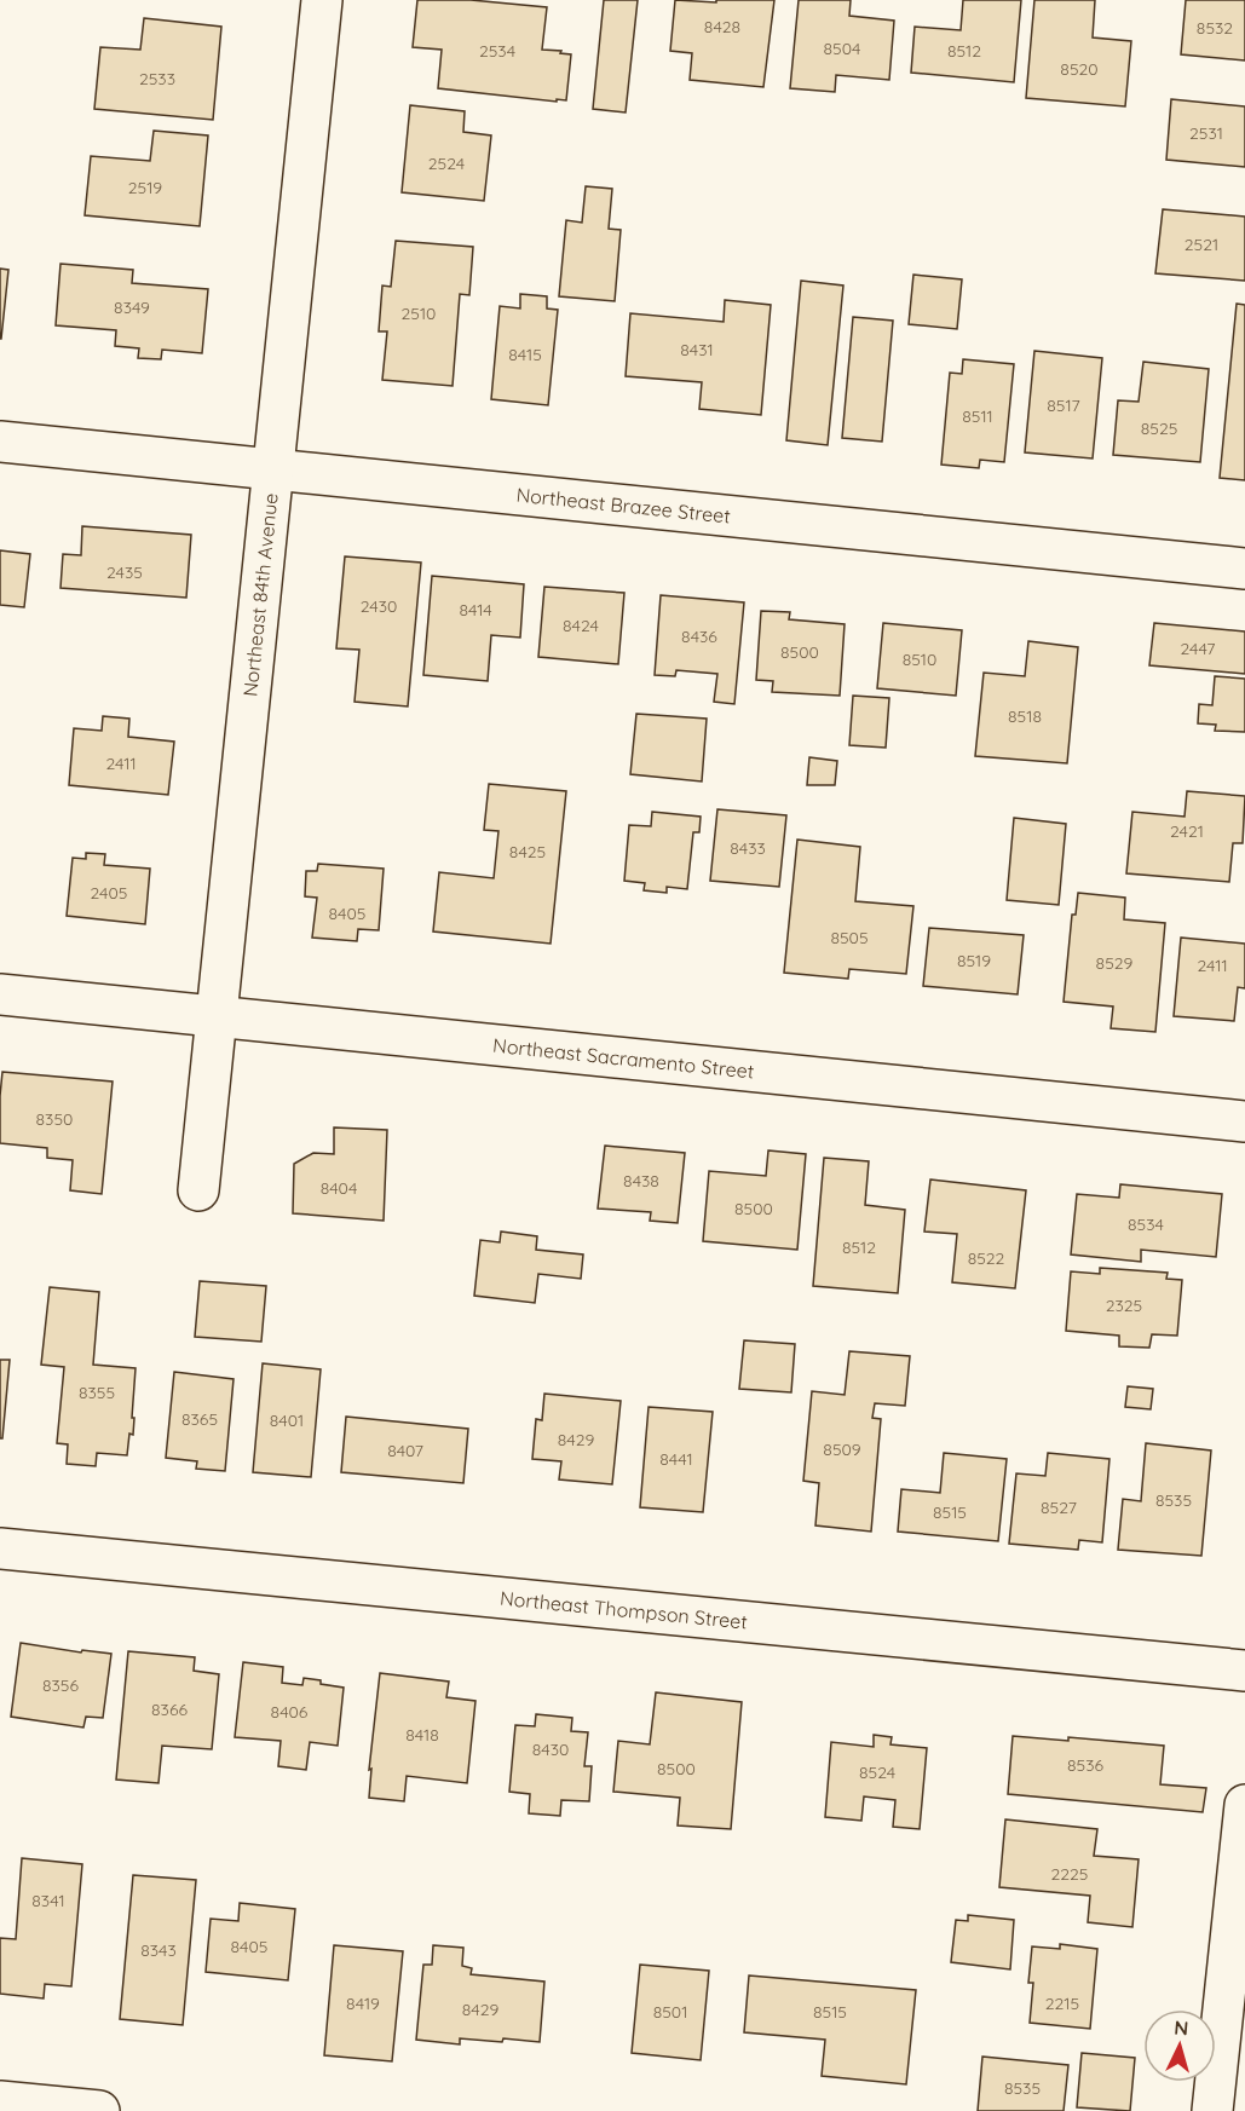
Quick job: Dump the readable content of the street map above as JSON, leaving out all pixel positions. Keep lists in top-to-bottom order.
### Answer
{
  "streets": {
    "street": [
      "Northeast Brazee Street",
      "Northeast 84th Avenue",
      "Northeast Sacramento Street",
      "Northeast Thompson Street"
    ]
  },
  "crossings": [
    ["Northeast Brazee Street", "Northeast 84th Avenue"],
    ["Northeast 84th Avenue", "Northeast Sacramento Street"]
  ],
  "house_numbers": [
    "8428",
    "8532",
    "8504",
    "2534",
    "8512",
    "8520",
    "2533",
    "2531",
    "2524",
    "2519",
    "2521",
    "8349",
    "2510",
    "8431",
    "8415",
    "8517",
    "8511",
    "8525",
    "2435",
    "2430",
    "8414",
    "8424",
    "8436",
    "2447",
    "8500",
    "8510",
    "8518",
    "2411",
    "2421",
    "8433",
    "8425",
    "2405",
    "8405",
    "8505",
    "8519",
    "8529",
    "2411",
    "8350",
    "8438",
    "8404",
    "8500",
    "8534",
    "8512",
    "8522",
    "2325",
    "8355",
    "8365",
    "8401",
    "8429",
    "8509",
    "8407",
    "8441",
    "8535",
    "8527",
    "8515",
    "8356",
    "8366",
    "8406",
    "8418",
    "8430",
    "8536",
    "8500",
    "8524",
    "2225",
    "8341",
    "8405",
    "8343",
    "8419",
    "2215",
    "8429",
    "8501",
    "8515",
    "8535"
  ],
  "north": "top"
}
